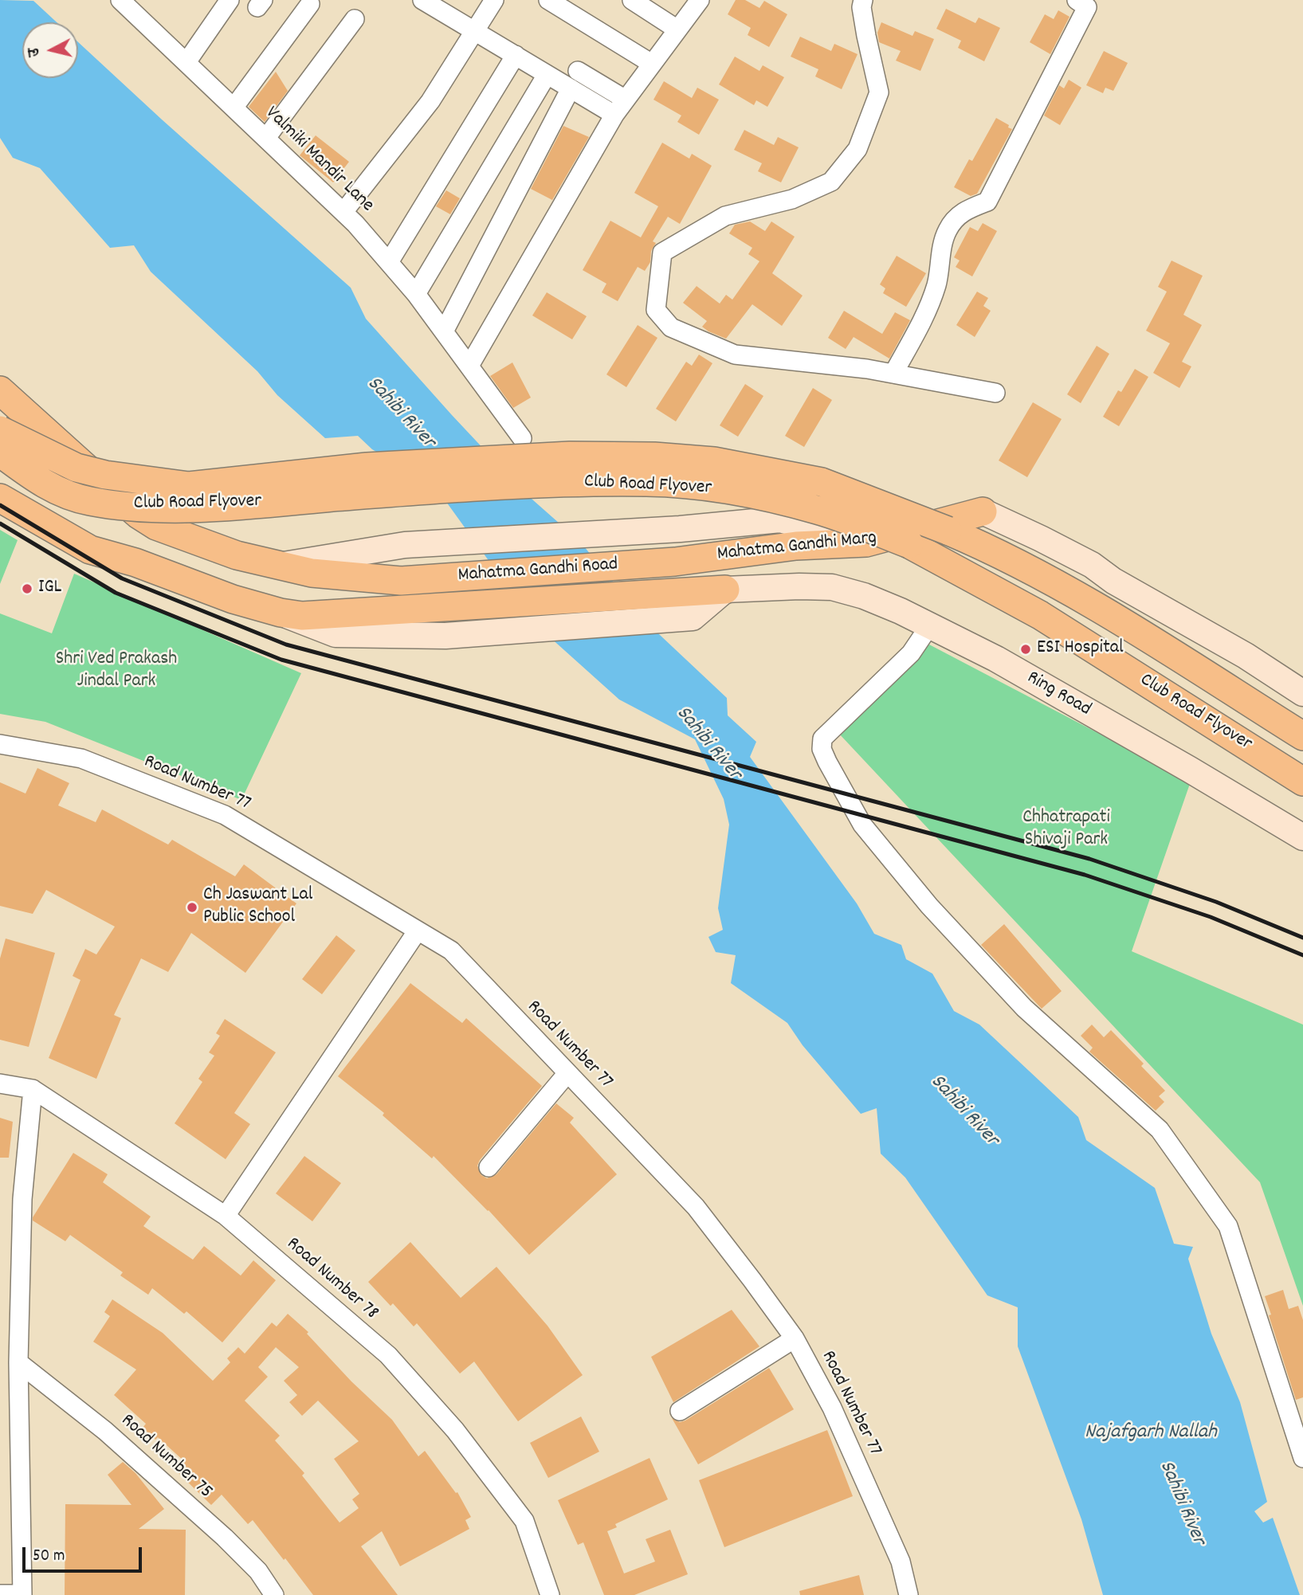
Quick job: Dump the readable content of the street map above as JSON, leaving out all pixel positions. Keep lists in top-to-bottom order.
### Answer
{
  "streets": {
    "main road": [
      "Club Road Flyover",
      "Mahatma Gandhi Marg",
      "Mahatma Gandhi Road",
      "Ring Road"
    ],
    "street": [
      "Valmiki Mandir Lane",
      "Road Number 77",
      "Road Number 78",
      "Road Number 75"
    ]
  },
  "crossings": [
    ["Mahatma Gandhi Marg", "Mahatma Gandhi Road"],
    ["Mahatma Gandhi Marg", "Ring Road"]
  ],
  "water": ["Sahibi River", "Najafgarh Nallah"],
  "parks": ["Shri Ved Prakash Jindal Park", "Chhatrapati Shivaji Park"],
  "places": ["IGL", "ESI Hospital", "Ch Jaswant Lal Public School"],
  "scale_bar": "50 m",
  "north": "left"
}
